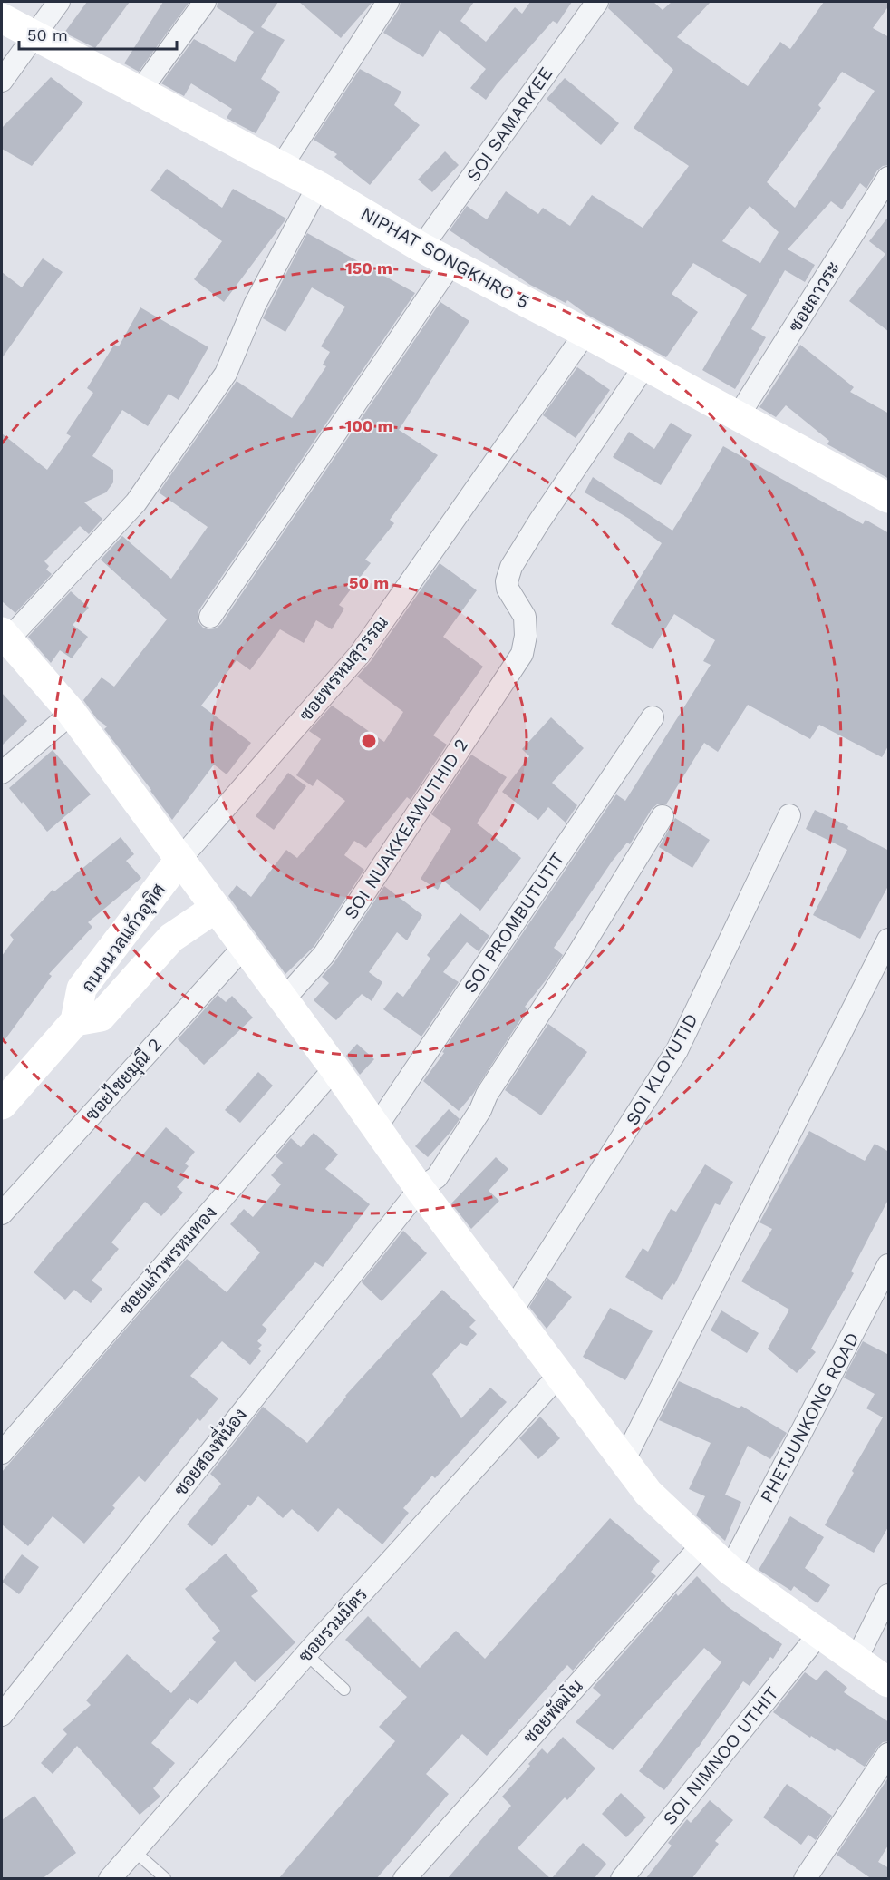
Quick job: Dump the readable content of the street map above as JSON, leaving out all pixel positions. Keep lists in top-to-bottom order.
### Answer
{
  "streets": {
    "street": [
      "SOI SAMARKEE",
      "NIPHAT SONGKHRO 5",
      "ซอยถาวระ",
      "ซอยพรหมสุวรรณ",
      "SOI NUAKKEAWUTHID 2",
      "SOI PROMBUTUTIT",
      "ถนนนวลแก้วอุทิศ",
      "SOI KLOYUTID",
      "ซอยไชยมุณี 2",
      "ซอยแก้วพรหมทอง",
      "PHETJUNKONG ROAD",
      "ซอยสองพี่น้อง",
      "ซอยรวมมิตร",
      "ซอยพัฒโน",
      "SOI NIMNOO UTHIT"
    ]
  },
  "crossings": [
    ["SOI SAMARKEE", "NIPHAT SONGKHRO 5"],
    ["NIPHAT SONGKHRO 5", "ซอยถาวระ"],
    ["NIPHAT SONGKHRO 5", "ซอยพรหมสุวรรณ"],
    ["NIPHAT SONGKHRO 5", "SOI NUAKKEAWUTHID 2"],
    ["ซอยพรหมสุวรรณ", "ถนนนวลแก้วอุทิศ"]
  ],
  "scale_bar": "50 m",
  "rings": ["150 m", "100 m", "50 m"]
}
